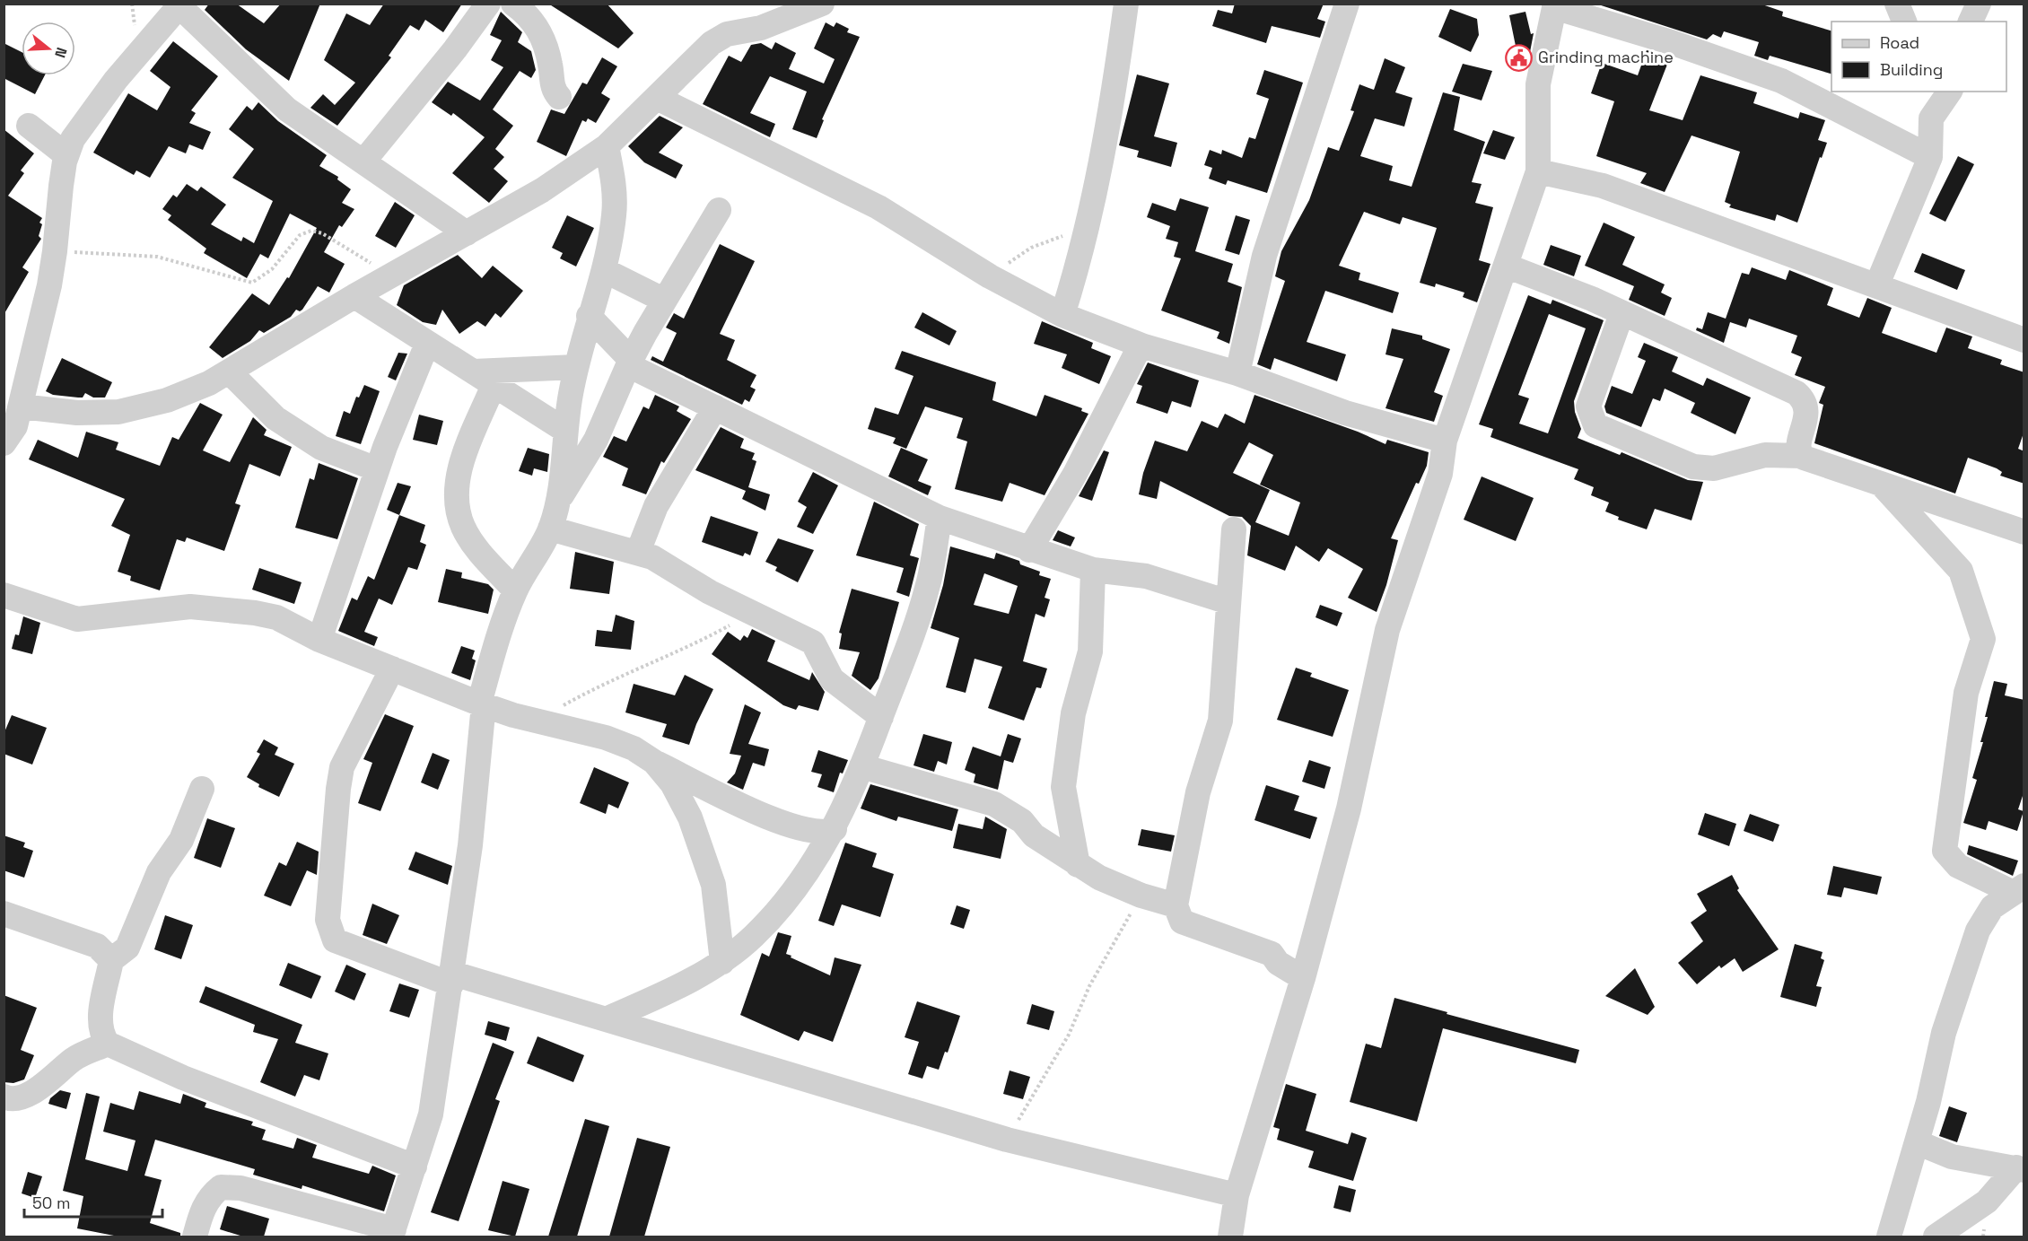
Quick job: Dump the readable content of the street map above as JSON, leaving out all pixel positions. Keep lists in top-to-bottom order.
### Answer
{
  "places": {
    "public building": ["Grinding machine"]
  },
  "legend": ["Road", "Building"],
  "scale_bar": "50 m",
  "north": "right"
}
